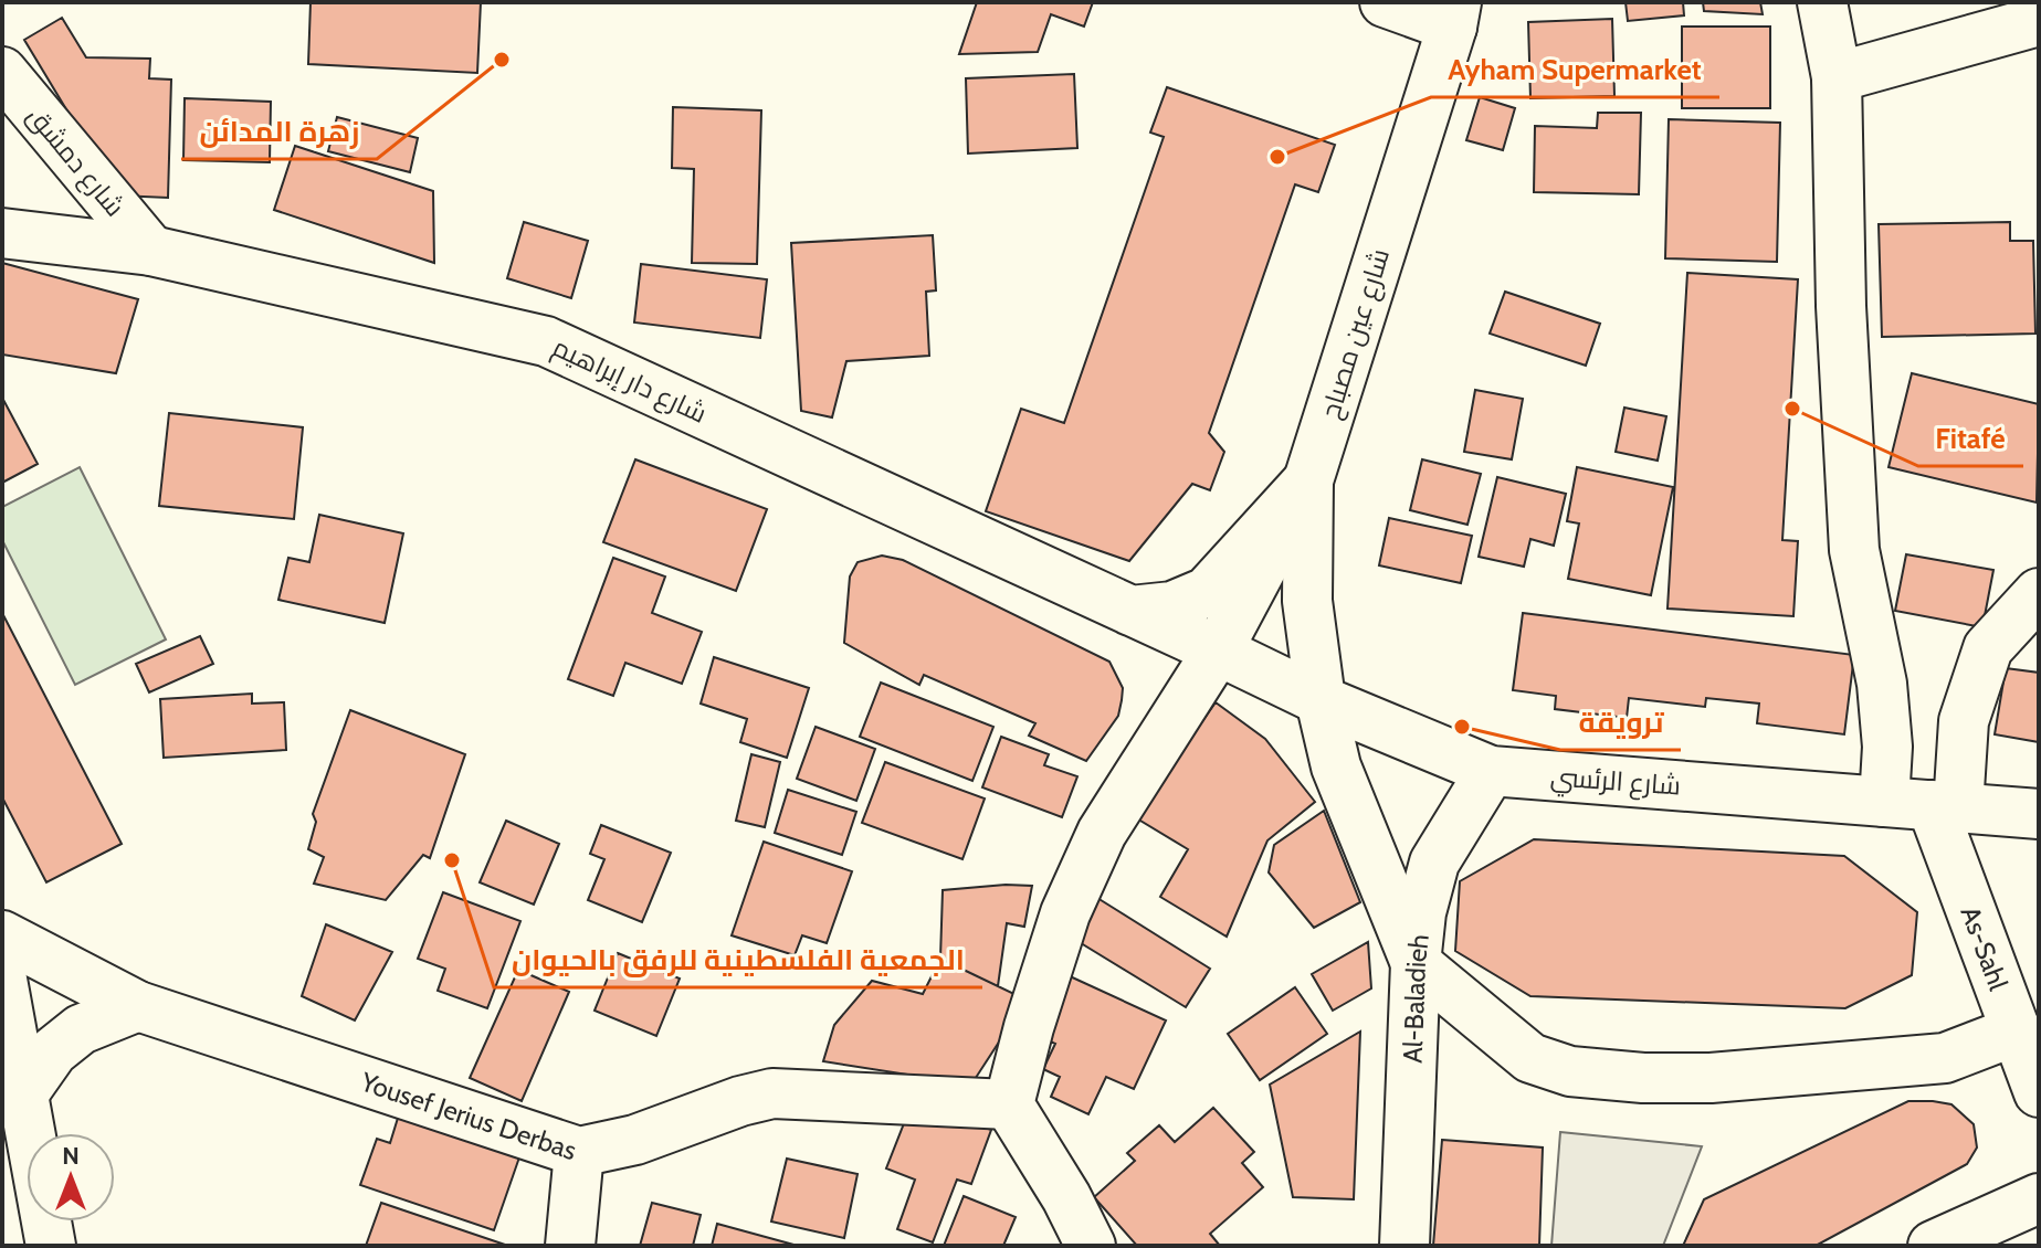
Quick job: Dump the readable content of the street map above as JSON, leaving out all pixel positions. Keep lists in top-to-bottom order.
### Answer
{
  "streets": {
    "street": [
      "شارع دمشق",
      "شارع عين مصباح",
      "شارع دار إبراهيم",
      "شارع الرئسي",
      "As-Sahl",
      "Al-Baladieh",
      "Yousef Jerius Derbas"
    ]
  },
  "crossings": [
    ["شارع دمشق", "شارع دار إبراهيم"],
    ["شارع عين مصباح", "شارع دار إبراهيم"],
    ["شارع عين مصباح", "شارع الرئسي"],
    ["شارع عين مصباح", "Yousef Jerius Derbas"],
    ["شارع دار إبراهيم", "شارع الرئسي"],
    ["شارع الرئسي", "As-Sahl"],
    ["شارع الرئسي", "Al-Baladieh"]
  ],
  "places": [
    "زهرة المدائن",
    "Ayham Supermarket",
    "Fitafé",
    "ترويقة",
    "الجمعية الفلسطينية للرفق بالحيوان"
  ],
  "north": "top"
}
